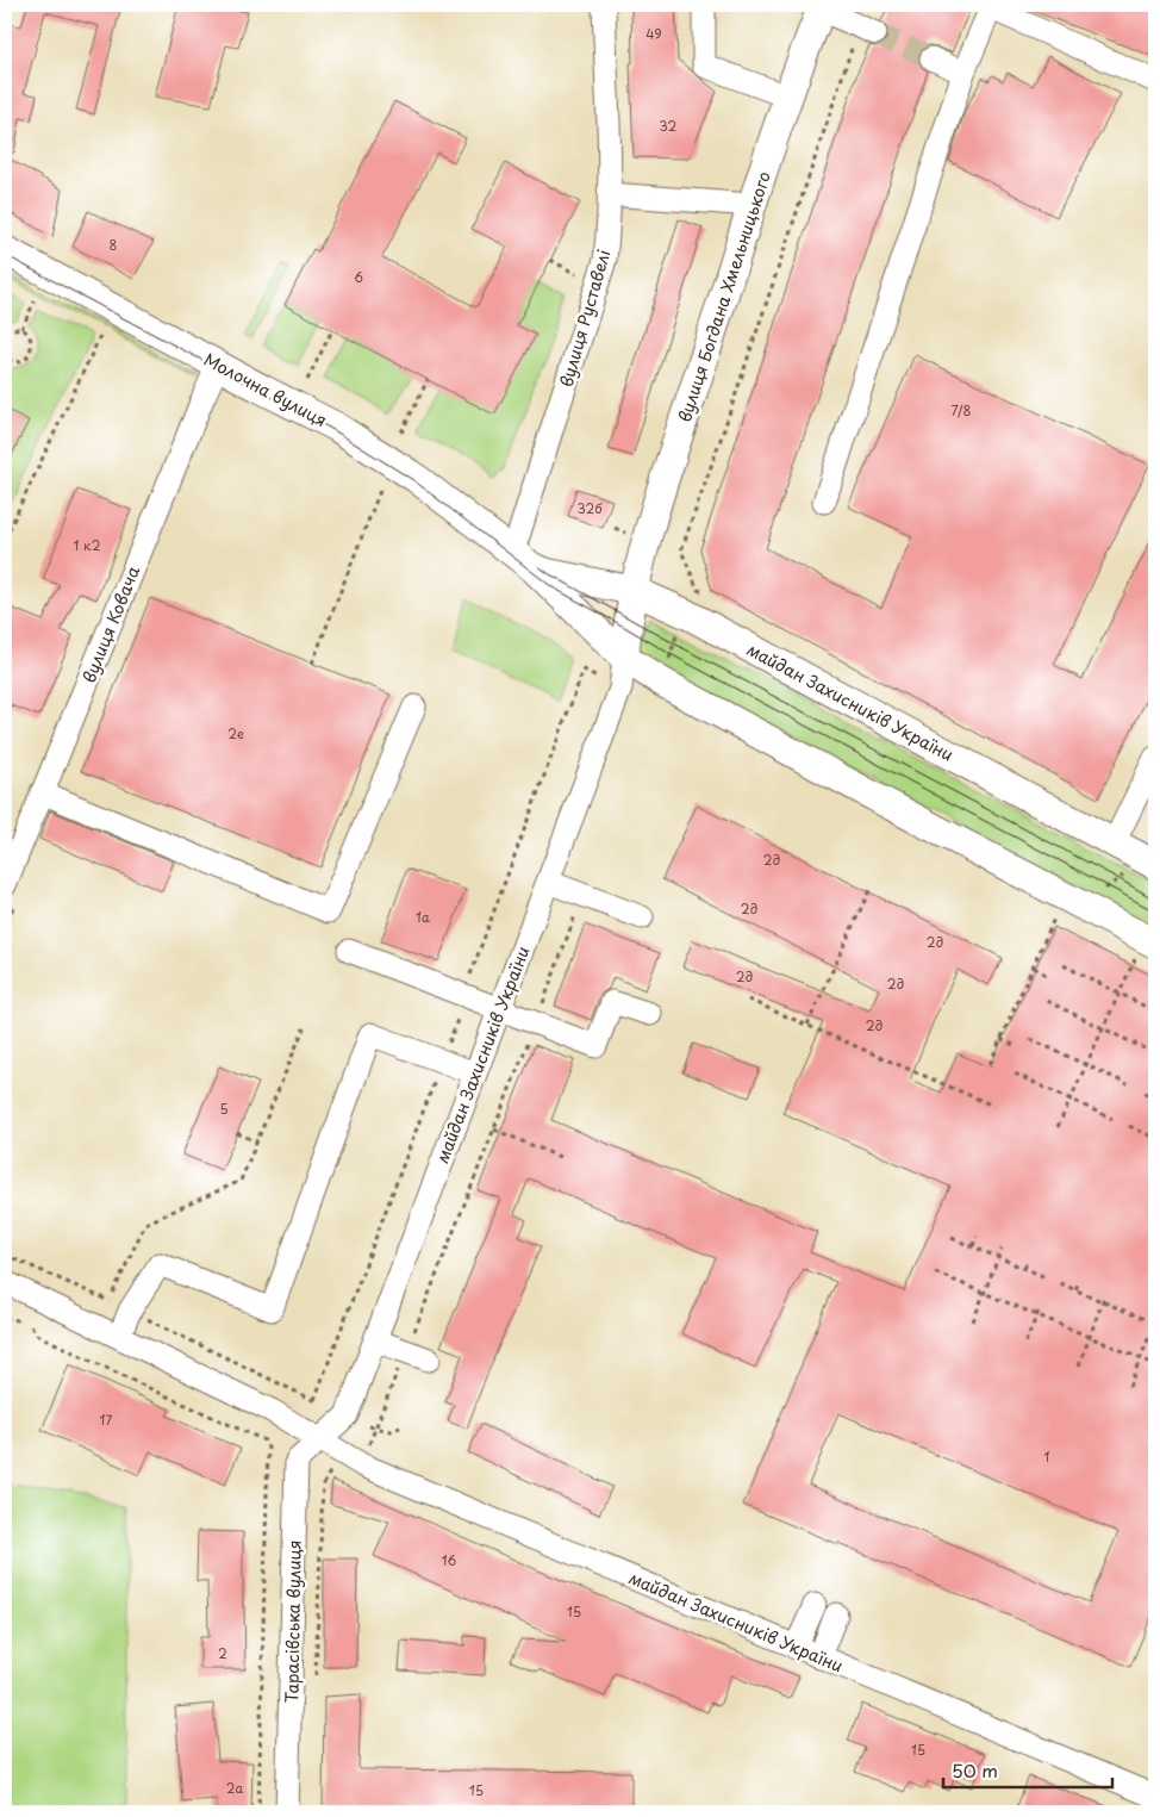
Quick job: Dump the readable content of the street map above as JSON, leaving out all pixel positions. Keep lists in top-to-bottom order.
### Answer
{
  "streets": {
    "main road": ["вулиця Богдана Хмельницького", "Молочна вулиця", "майдан Захисників України"],
    "street": ["вулиця Руставелі", "вулиця Ковача", "Тарасівська вулиця"]
  },
  "crossings": [
    ["вулиця Богдана Хмельницького", "майдан Захисників України"],
    ["вулиця Руставелі", "Молочна вулиця"],
    ["вулиця Руставелі", "майдан Захисників України"],
    ["Молочна вулиця", "вулиця Ковача"],
    ["Молочна вулиця", "майдан Захисників України"],
    ["майдан Захисників України", "Тарасівська вулиця"]
  ],
  "house_numbers": [
    "49",
    "32",
    "8",
    "6",
    "7/8",
    "32б",
    "1 к2",
    "2е",
    "2д",
    "2д",
    "1а",
    "2д",
    "2д",
    "2д",
    "2д",
    "5",
    "17",
    "1",
    "16",
    "15",
    "2",
    "15",
    "2а",
    "15"
  ],
  "scale_bar": "50 m"
}
